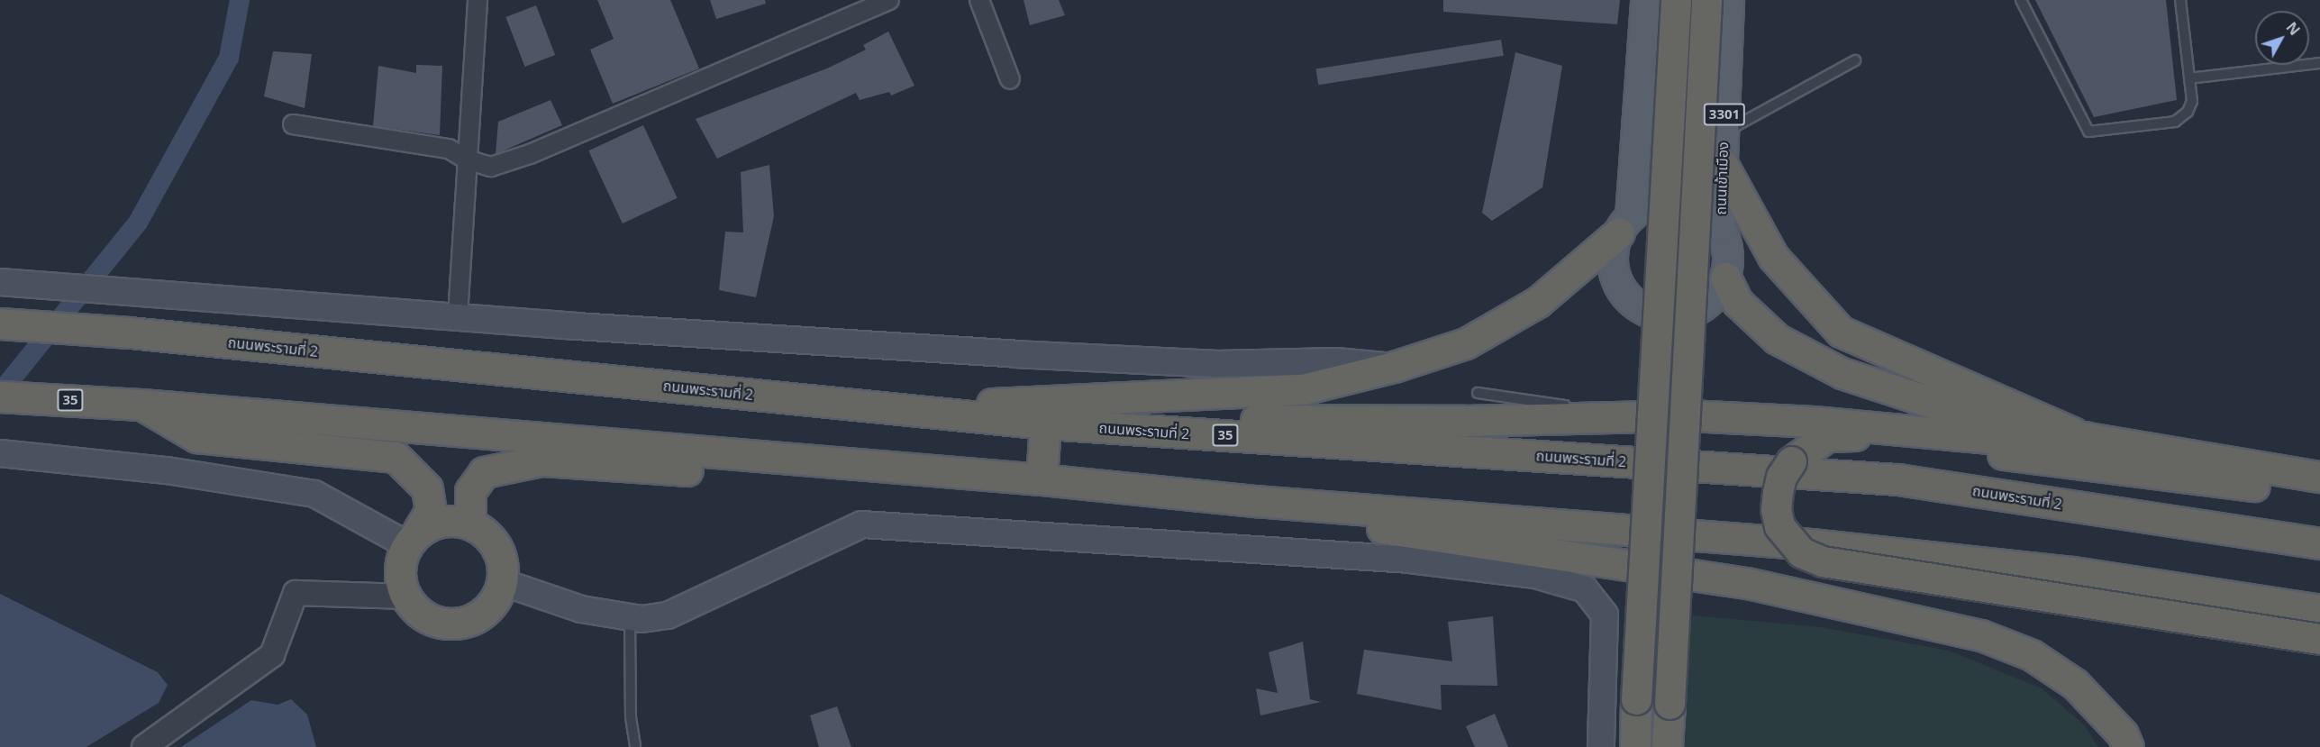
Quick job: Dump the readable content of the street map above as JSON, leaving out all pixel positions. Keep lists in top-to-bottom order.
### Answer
{
  "streets": {
    "highway": ["ถนนพระรามที่ 2", "35"],
    "main road": ["3301", "ถนนเข้าเมือง"]
  },
  "north": "top right"
}
